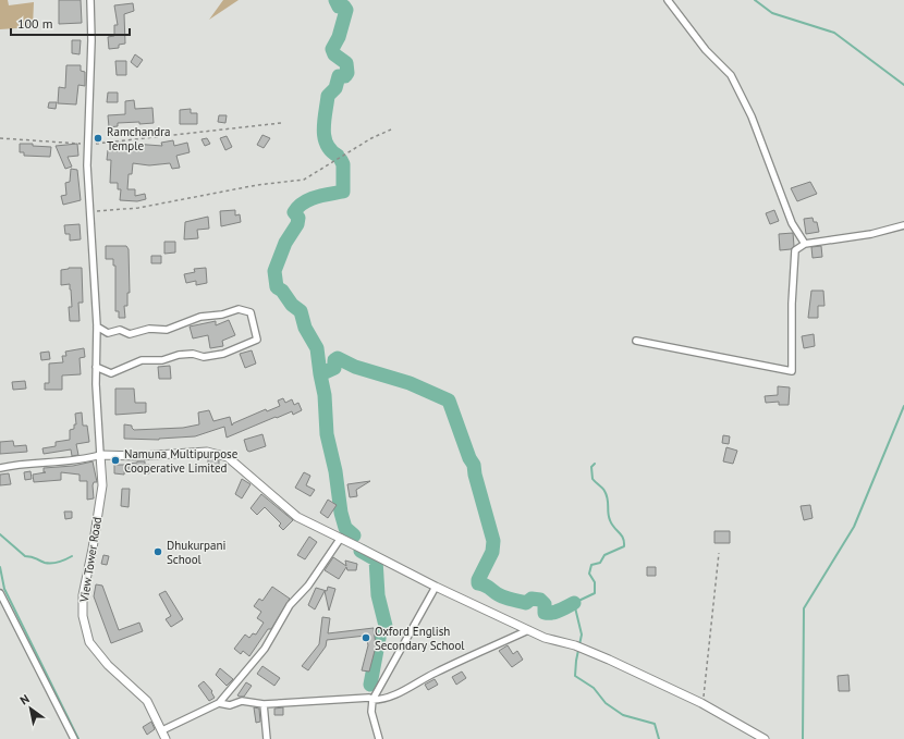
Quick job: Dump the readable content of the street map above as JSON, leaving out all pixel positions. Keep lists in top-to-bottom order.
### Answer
{
  "streets": {
    "street": ["View Tower Road"]
  },
  "places": [
    "Ramchandra Temple",
    "Namuna Multipurpose Cooperative Limited",
    "Dhukurpani School",
    "Oxford English Secondary School"
  ],
  "scale_bar": "100 m",
  "north": "top left"
}
